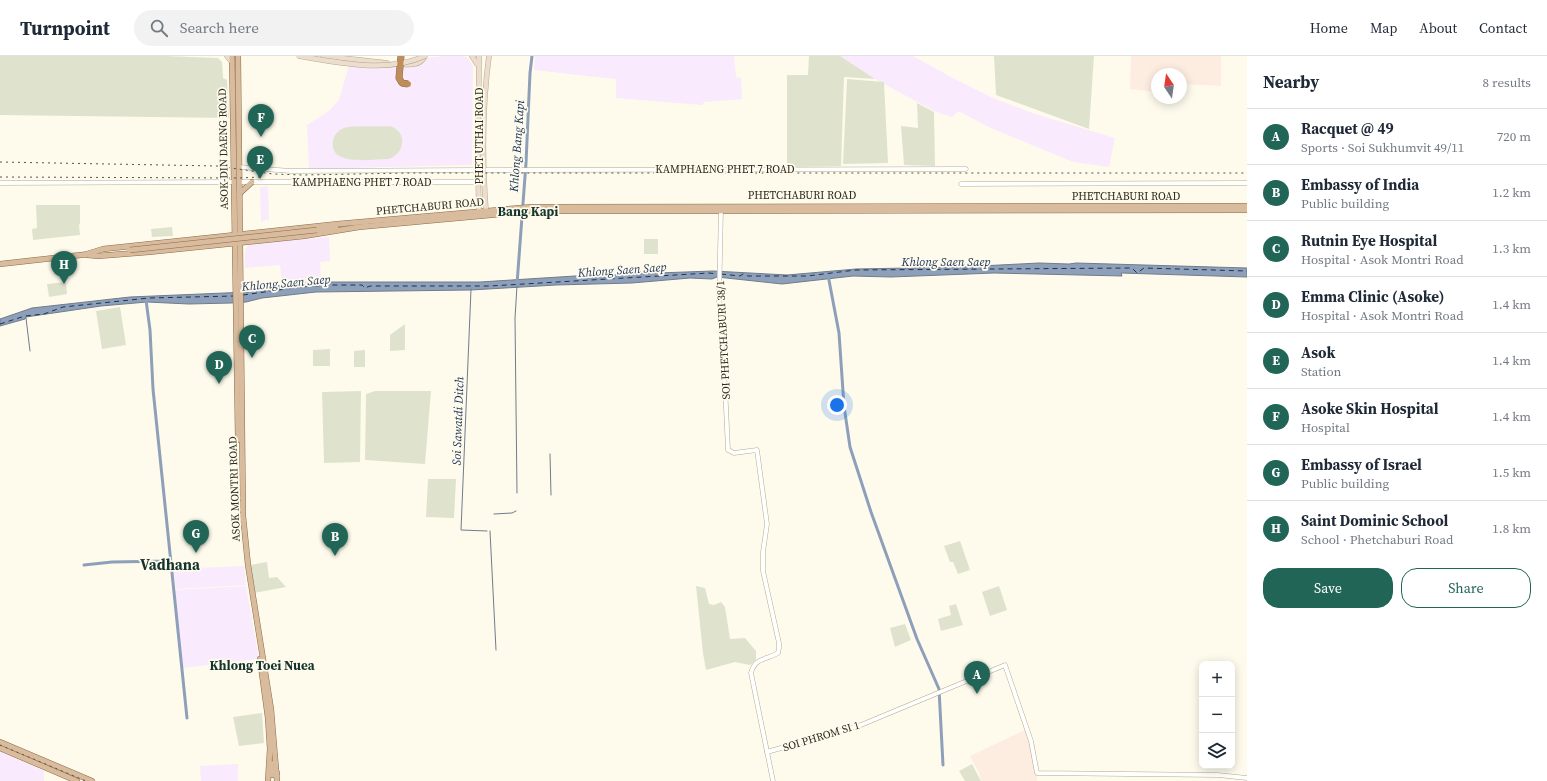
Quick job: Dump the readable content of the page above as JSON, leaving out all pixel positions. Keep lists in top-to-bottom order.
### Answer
{
  "streets": {
    "main road": [
      "PHET UTHAI ROAD",
      "ASOK-DIN DAENG ROAD",
      "PHETCHABURI ROAD",
      "ASOK MONTRI ROAD"
    ],
    "street": ["KAMPHAENG PHET 7 ROAD", "SOI PHETCHABURI 38/1", "SOI PHROM SI 1"]
  },
  "crossings": [
    ["PHET UTHAI ROAD", "KAMPHAENG PHET 7 ROAD"],
    ["PHET UTHAI ROAD", "PHETCHABURI ROAD"],
    ["ASOK-DIN DAENG ROAD", "KAMPHAENG PHET 7 ROAD"],
    ["ASOK-DIN DAENG ROAD", "PHETCHABURI ROAD"],
    ["ASOK-DIN DAENG ROAD", "ASOK MONTRI ROAD"],
    ["PHETCHABURI ROAD", "SOI PHETCHABURI 38/1"],
    ["PHETCHABURI ROAD", "ASOK MONTRI ROAD"],
    ["SOI PHETCHABURI 38/1", "SOI PHROM SI 1"]
  ],
  "districts": ["Bang Kapi", "Vadhana", "Khlong Toei Nuea"],
  "water": ["Khlong Bang Kapi", "Khlong Saen Saep", "Soi Sawatdi Ditch"],
  "north": "top",
  "page": {
    "header": "Turnpoint",
    "search": "Search here",
    "nav": [
      "Home",
      "Map",
      "About",
      "Contact"
    ],
    "heading": ["Nearby", "8 results"],
    "pins": [
      "F",
      "E",
      "H",
      "C",
      "D",
      "G",
      "B",
      "A"
    ],
    "list": [
      {
        "mark": "A",
        "name": "Racquet @ 49",
        "note": "Sports · Soi Sukhumvit 49/11",
        "value": "720 m"
      },
      {
        "mark": "B",
        "name": "Embassy of India",
        "note": "Public building",
        "value": "1.2 km"
      },
      {
        "mark": "C",
        "name": "Rutnin Eye Hospital",
        "note": "Hospital · Asok Montri Road",
        "value": "1.3 km"
      },
      {
        "mark": "D",
        "name": "Emma Clinic (Asoke)",
        "note": "Hospital · Asok Montri Road",
        "value": "1.4 km"
      },
      {
        "mark": "E",
        "name": "Asok",
        "note": "Station",
        "value": "1.4 km"
      },
      {
        "mark": "F",
        "name": "Asoke Skin Hospital",
        "note": "Hospital",
        "value": "1.4 km"
      },
      {
        "mark": "G",
        "name": "Embassy of Israel",
        "note": "Public building",
        "value": "1.5 km"
      },
      {
        "mark": "H",
        "name": "Saint Dominic School",
        "note": "School · Phetchaburi Road",
        "value": "1.8 km"
      }
    ],
    "buttons": ["Save", "Share"],
    "map_buttons": ["+", "−"]
  }
}
